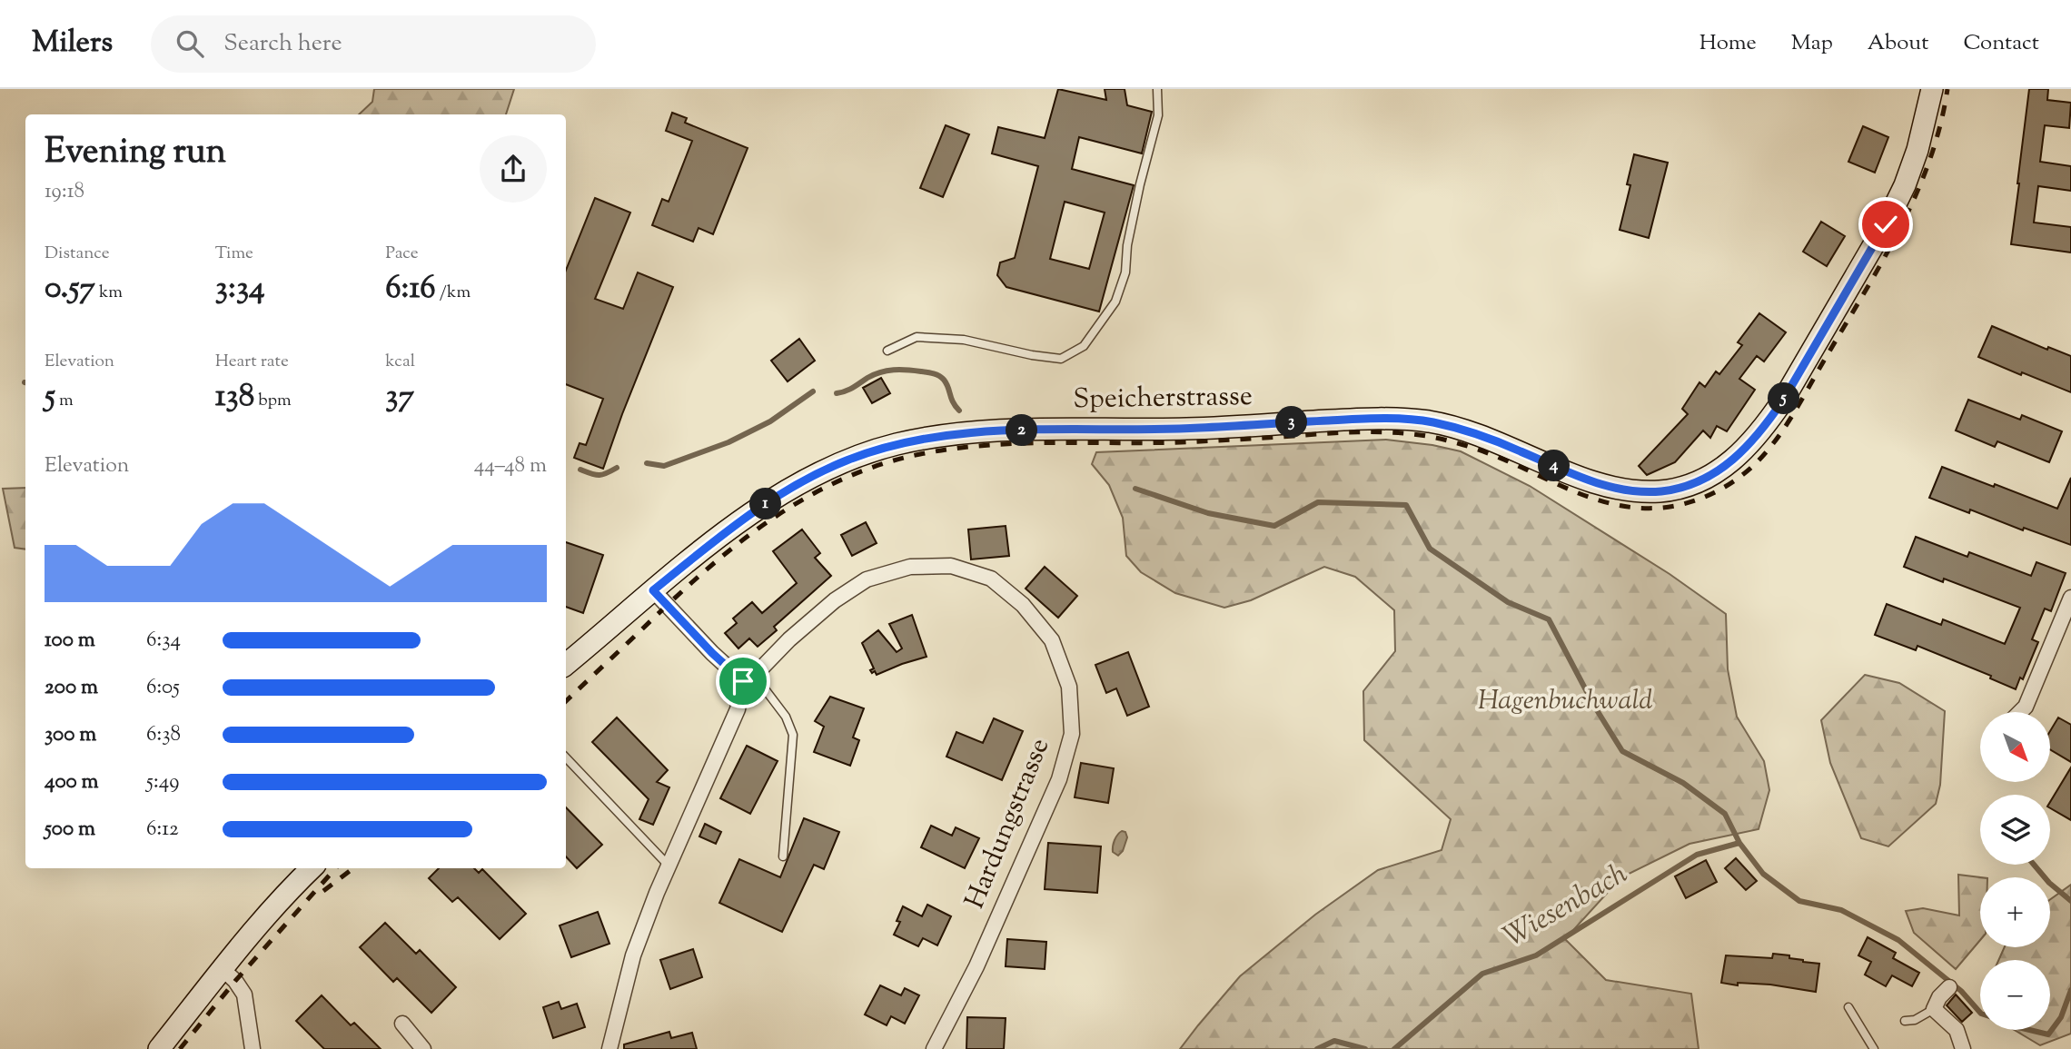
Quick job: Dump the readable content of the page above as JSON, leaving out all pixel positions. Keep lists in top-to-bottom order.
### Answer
{
  "streets": {
    "main road": ["Speicherstrasse"],
    "street": ["Hardungstrasse"]
  },
  "water": ["Wiesenbach"],
  "parks": ["Hagenbuchwald"],
  "north": "bottom right",
  "page": {
    "header": "Milers",
    "search": "Search here",
    "nav": [
      "Home",
      "Map",
      "About",
      "Contact"
    ],
    "heading": ["Evening run", "19:18"],
    "stats": [
      ["Distance", "0.57 km"],
      ["Time", "3:34"],
      ["Pace", "6:16 /km"],
      ["Elevation", "5 m"],
      ["Heart rate", "138 bpm"],
      ["kcal", "37"]
    ],
    "pins": [
      "5",
      "3",
      "2",
      "4",
      "1"
    ],
    "chart": ["Elevation", "44–48 m"],
    "list": [
      {
        "name": "100 m",
        "note": "6:34"
      },
      {
        "name": "200 m",
        "note": "6:05"
      },
      {
        "name": "300 m",
        "note": "6:38"
      },
      {
        "name": "400 m",
        "note": "5:49"
      },
      {
        "name": "500 m",
        "note": "6:12"
      }
    ],
    "map_buttons": ["+", "−"]
  }
}
